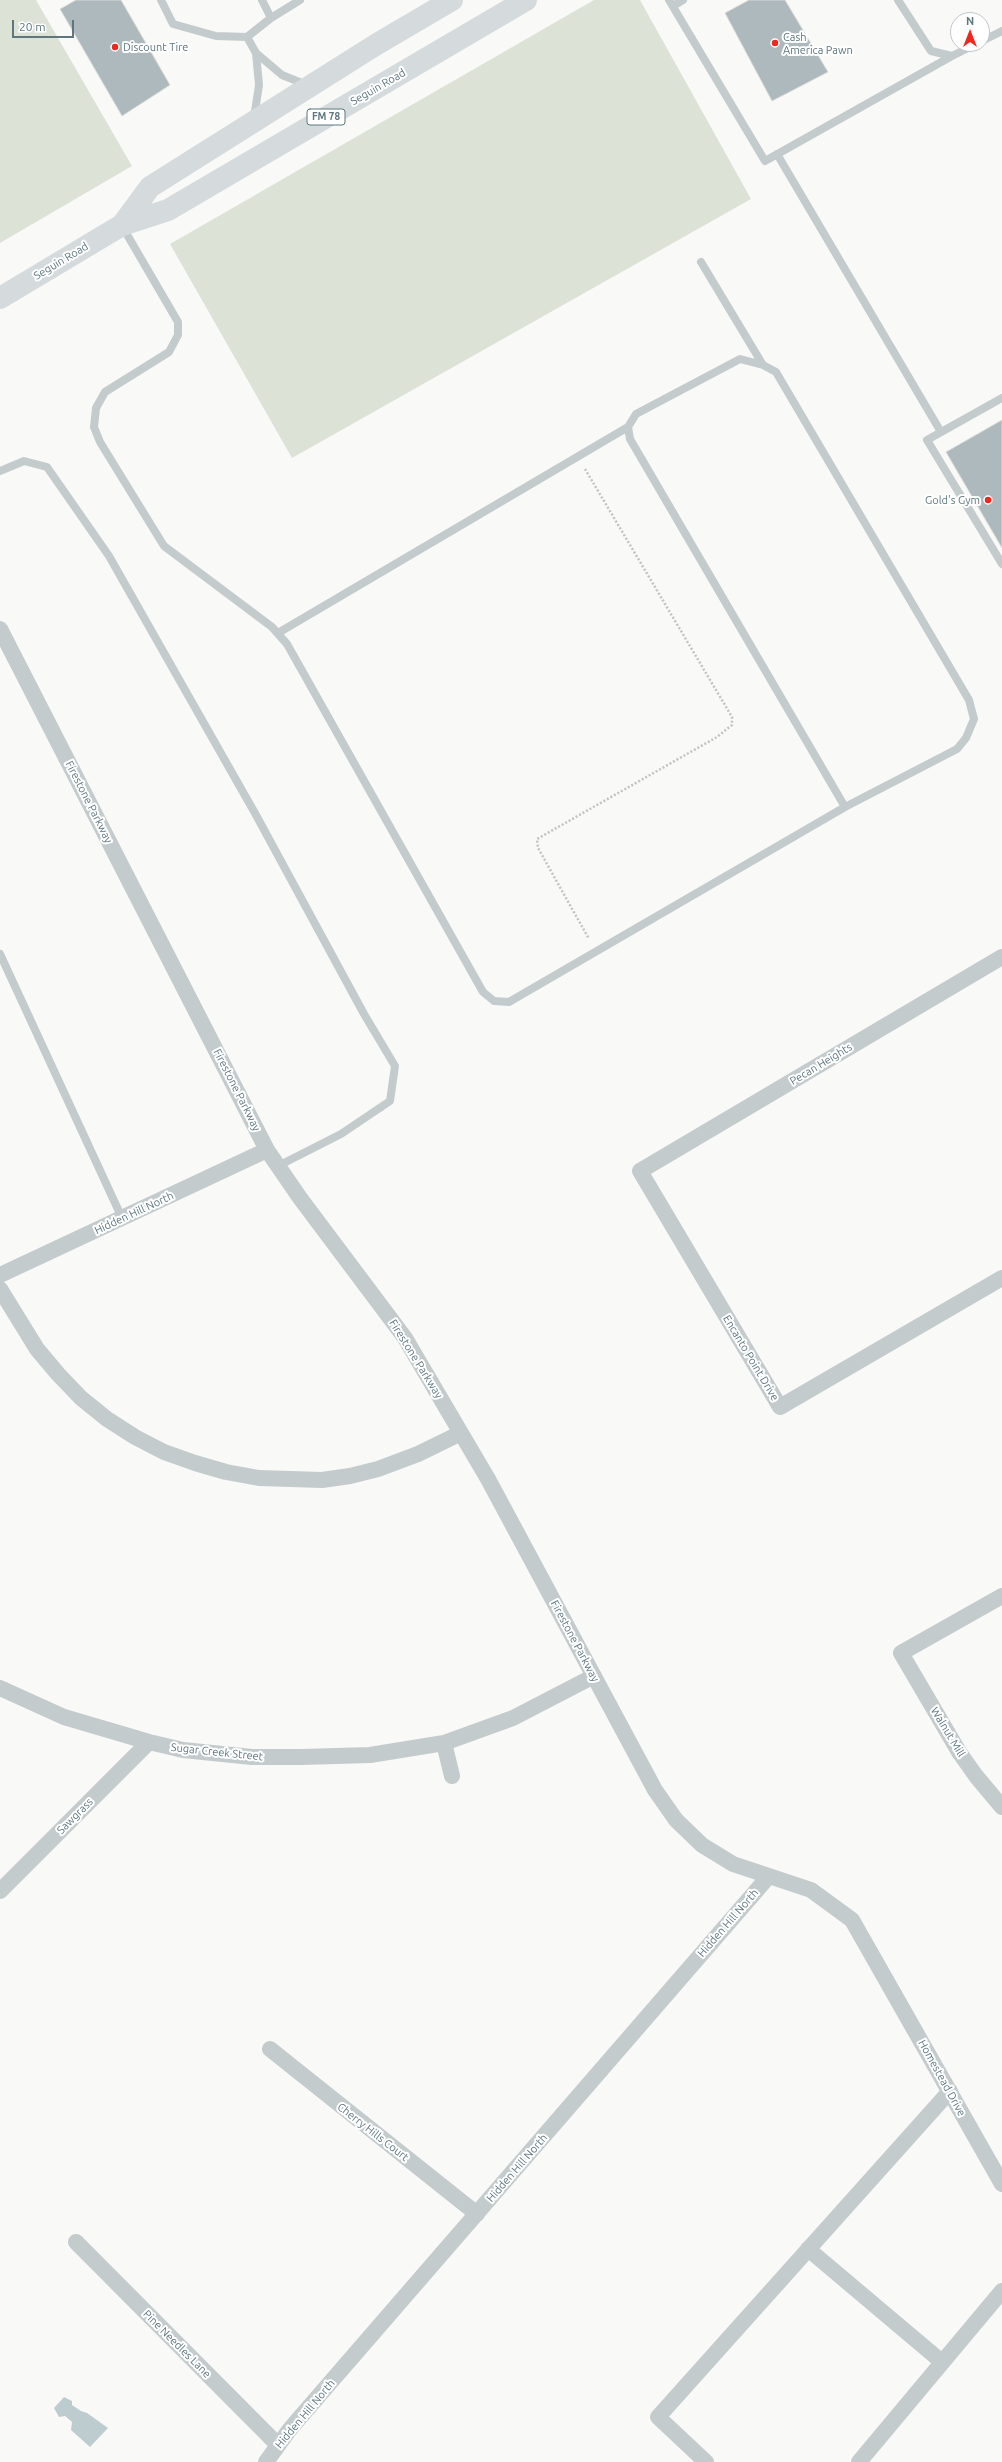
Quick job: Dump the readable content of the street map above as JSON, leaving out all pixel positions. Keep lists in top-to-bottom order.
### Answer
{
  "streets": {
    "main road": ["Seguin Road", "FM 78"],
    "street": [
      "Firestone Parkway",
      "Pecan Heights",
      "Hidden Hill North",
      "Encanto Point Drive",
      "Walnut Mill",
      "Sugar Creek Street",
      "Sawgrass",
      "Homestead Drive",
      "Cherry Hills Court",
      "Pine Needles Lane"
    ]
  },
  "crossings": [
    ["Firestone Parkway", "Hidden Hill North"],
    ["Firestone Parkway", "Sugar Creek Street"],
    ["Firestone Parkway", "Homestead Drive"],
    ["Pecan Heights", "Encanto Point Drive"],
    ["Hidden Hill North", "Cherry Hills Court"],
    ["Hidden Hill North", "Pine Needles Lane"],
    ["Sugar Creek Street", "Sawgrass"]
  ],
  "places": ["Cash America Pawn", "Discount Tire", "Gold's Gym"],
  "scale_bar": "20 m",
  "north": "top"
}
